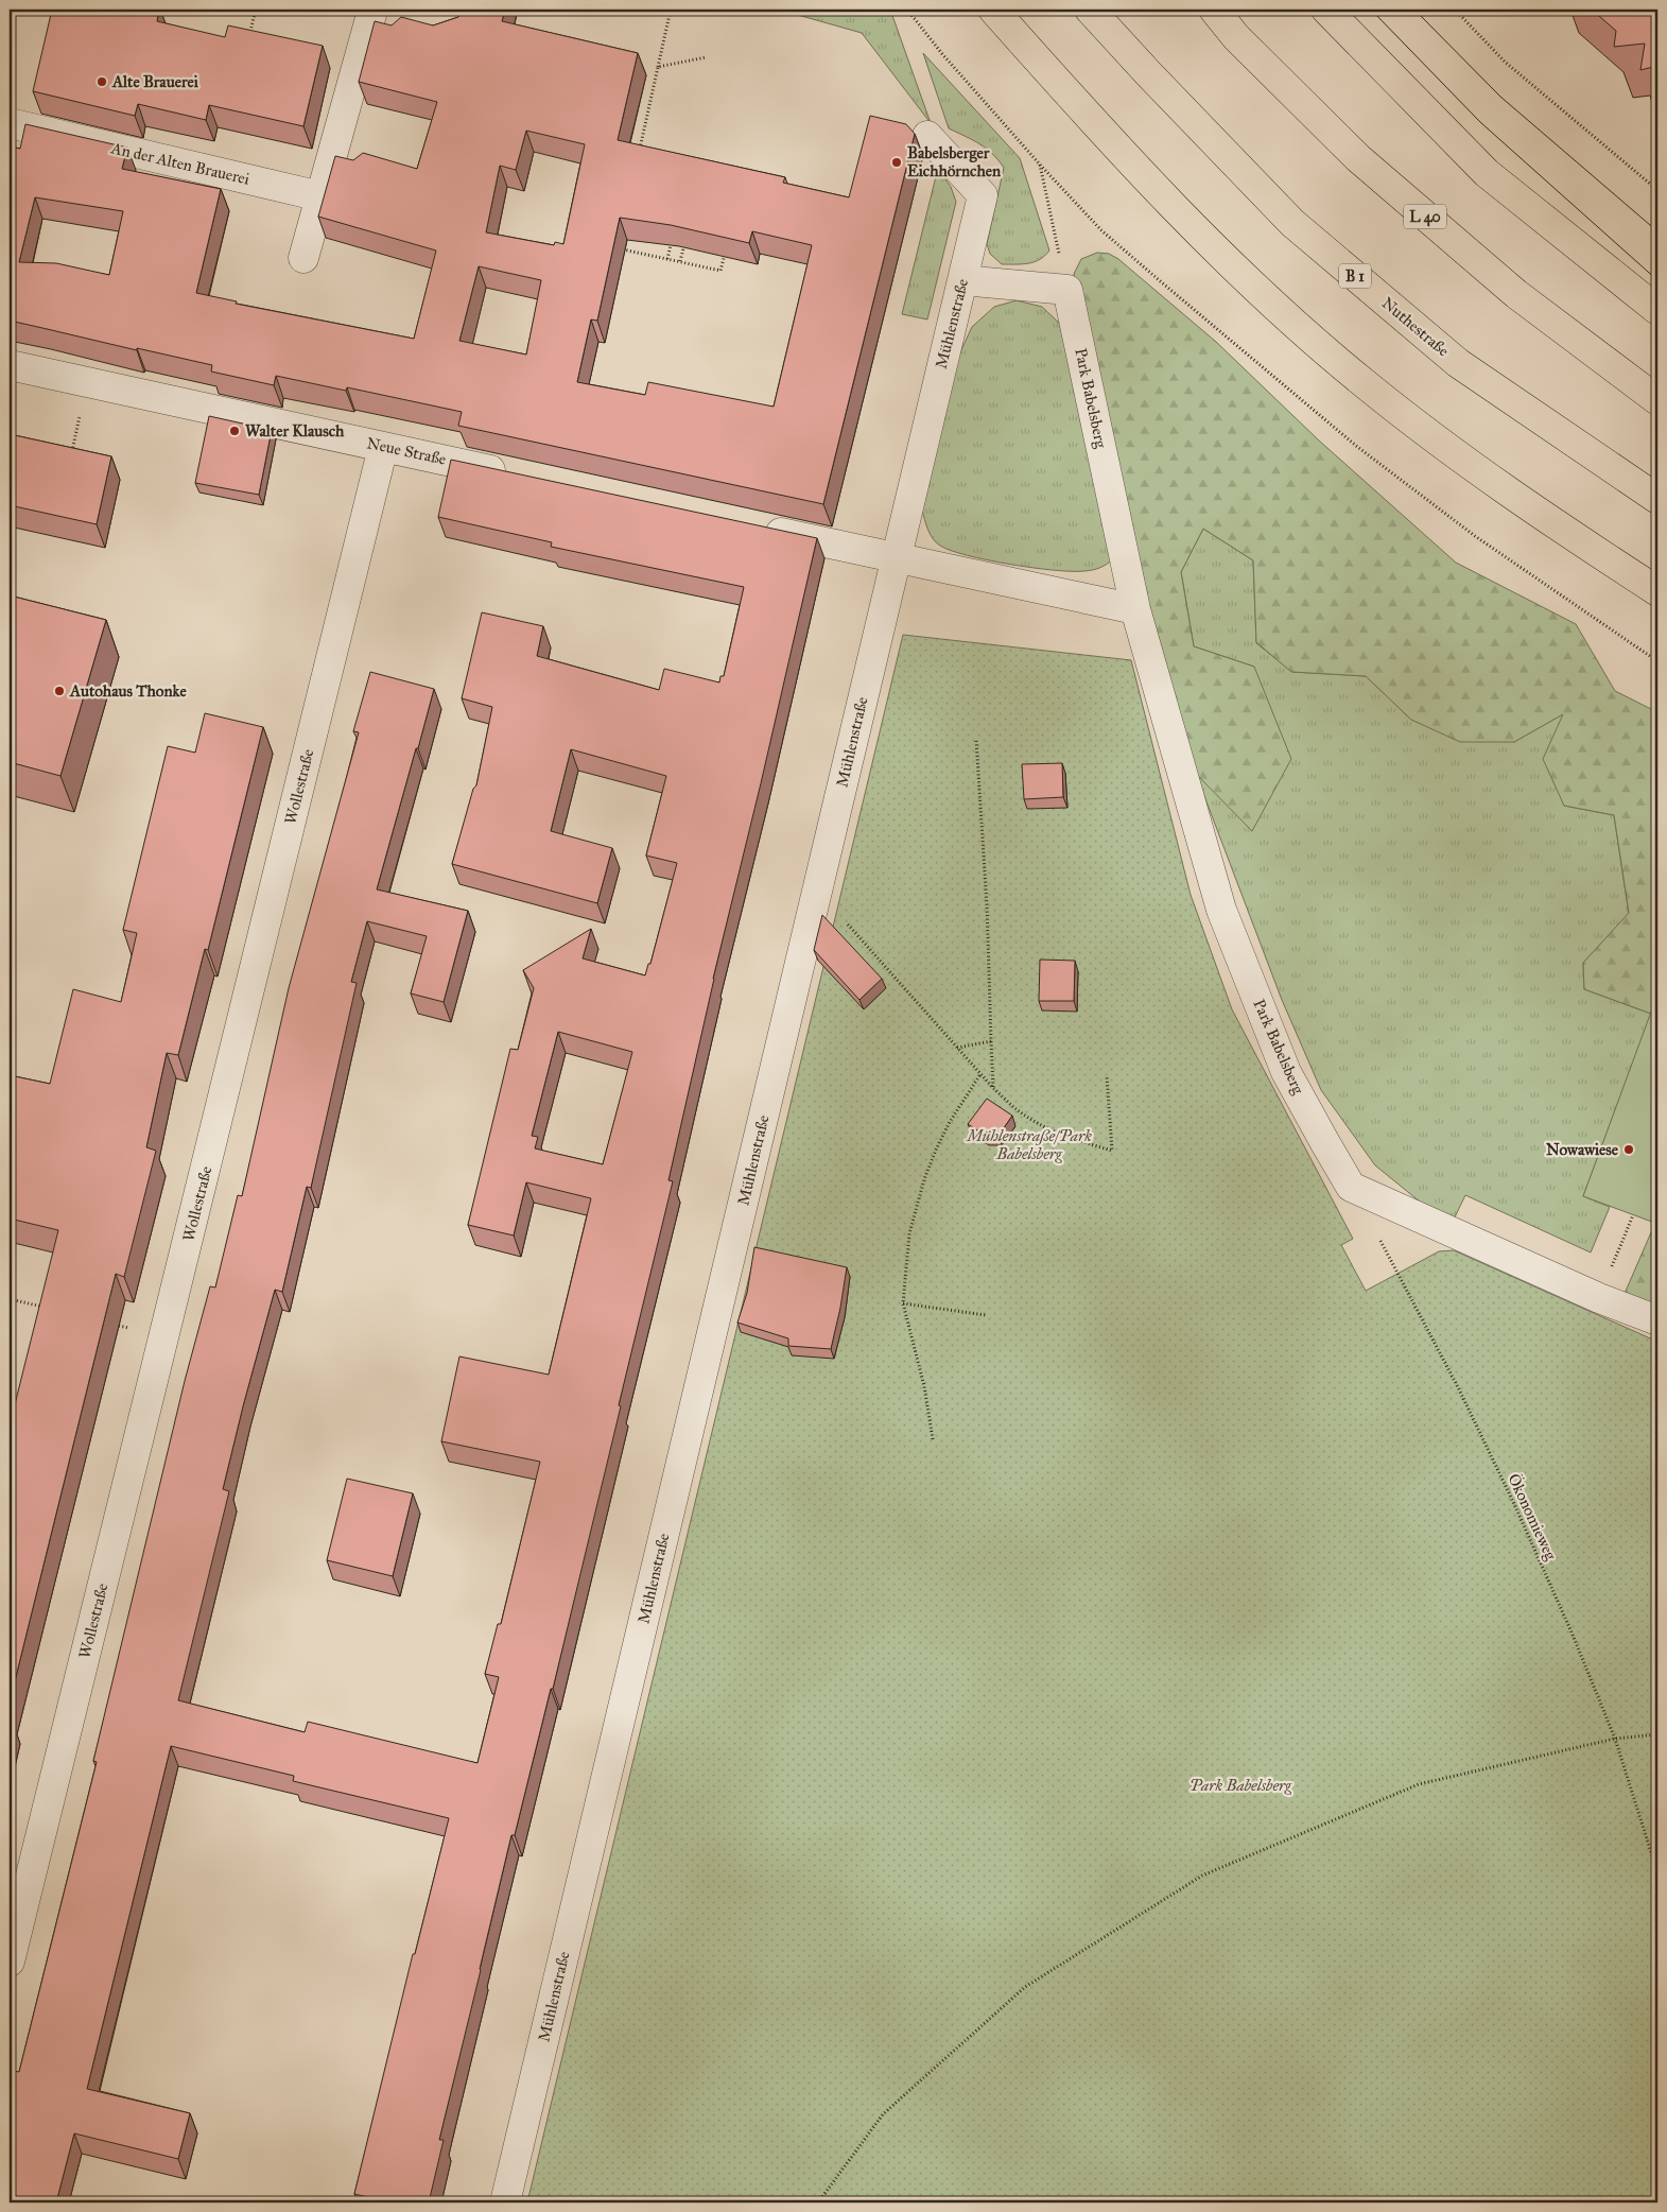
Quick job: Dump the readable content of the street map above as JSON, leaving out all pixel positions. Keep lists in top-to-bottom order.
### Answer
{
  "streets": {
    "highway": ["L 40", "B 1", "Nuthestraße"],
    "street": [
      "An der Alten Brauerei",
      "Mühlenstraße",
      "Park Babelsberg",
      "Neue Straße",
      "Wollestraße"
    ],
    "path": ["Ökonomieweg"]
  },
  "crossings": [
    ["Neue Straße", "Wollestraße"]
  ],
  "parks": ["Mühlenstraße/Park Babelsberg", "Park Babelsberg"],
  "places": [
    "Alte Brauerei",
    "Babelsberger Eichhörnchen",
    "Walter Klausch",
    "Autohaus Thonke",
    "Nowawiese"
  ]
}
